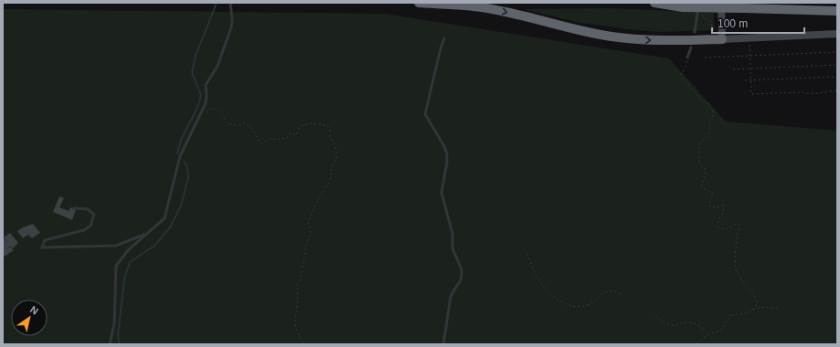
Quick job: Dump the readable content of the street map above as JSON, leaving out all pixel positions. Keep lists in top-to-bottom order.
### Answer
{
  "scale_bar": "100 m",
  "north": "top right"
}
